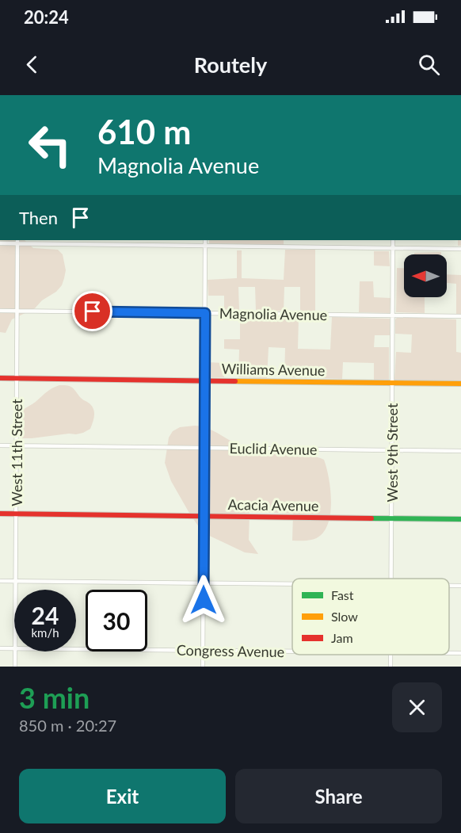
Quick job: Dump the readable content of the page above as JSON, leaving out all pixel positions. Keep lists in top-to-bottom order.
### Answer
{
  "streets": {
    "street": [
      "Magnolia Avenue",
      "Williams Avenue",
      "Euclid Avenue",
      "West 11th Street",
      "West 9th Street",
      "Acacia Avenue",
      "Congress Avenue"
    ]
  },
  "crossings": [
    ["Magnolia Avenue", "West 11th Street"],
    ["Magnolia Avenue", "West 9th Street"],
    ["Williams Avenue", "West 11th Street"],
    ["Williams Avenue", "West 9th Street"],
    ["Euclid Avenue", "West 11th Street"],
    ["Euclid Avenue", "West 9th Street"],
    ["West 11th Street", "Acacia Avenue"],
    ["West 9th Street", "Acacia Avenue"]
  ],
  "legend": ["Fast", "Slow", "Jam"],
  "north": "left",
  "page": {
    "status": "20:24",
    "header": "Routely",
    "turn": ["610 m", "Magnolia Avenue"],
    "then": "Then",
    "speed": "24 km/h",
    "limit": "30",
    "heading": ["3 min", "850 m · 20:27"],
    "buttons": ["Exit", "Share"]
  }
}
